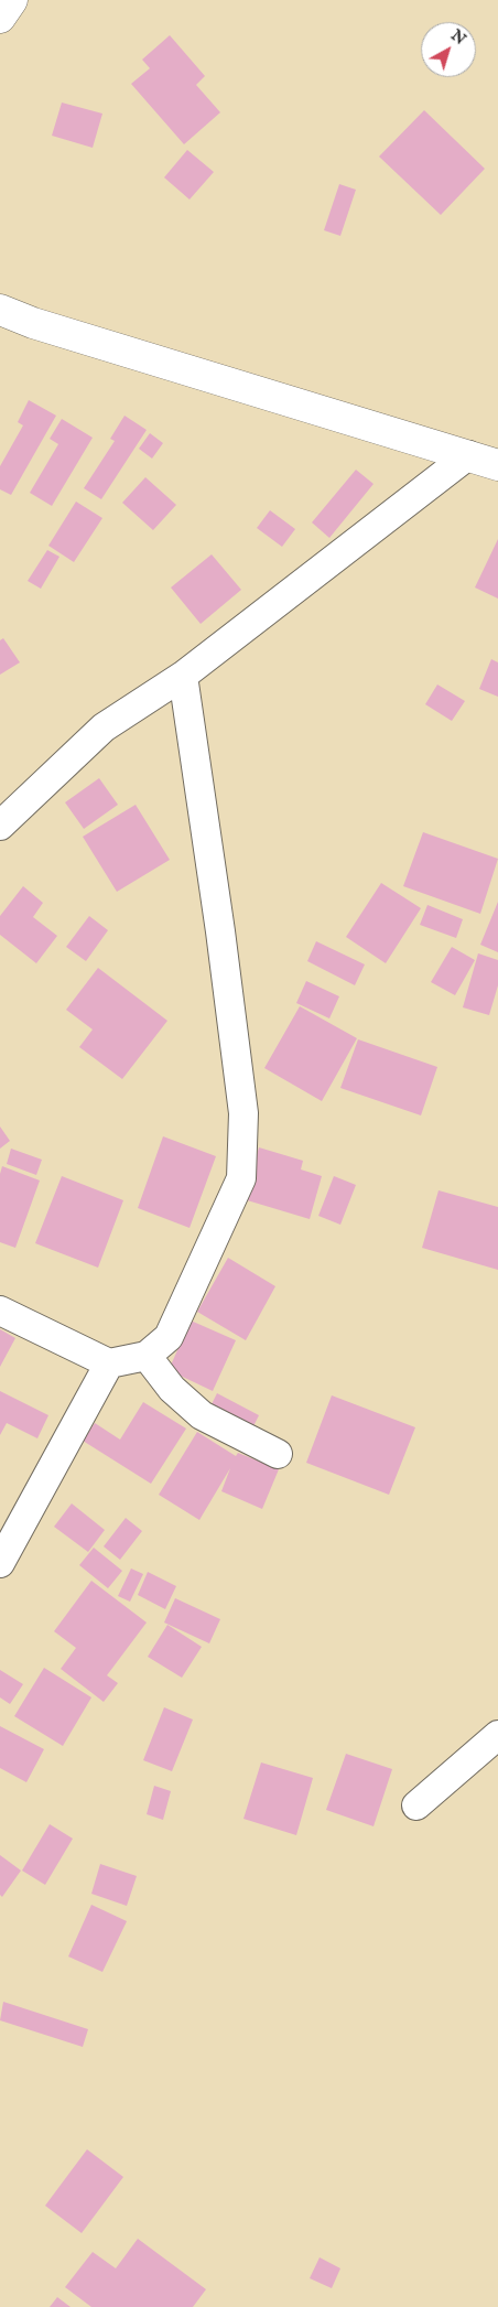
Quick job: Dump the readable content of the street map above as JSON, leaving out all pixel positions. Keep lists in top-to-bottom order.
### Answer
{
  "north": "top right"
}
